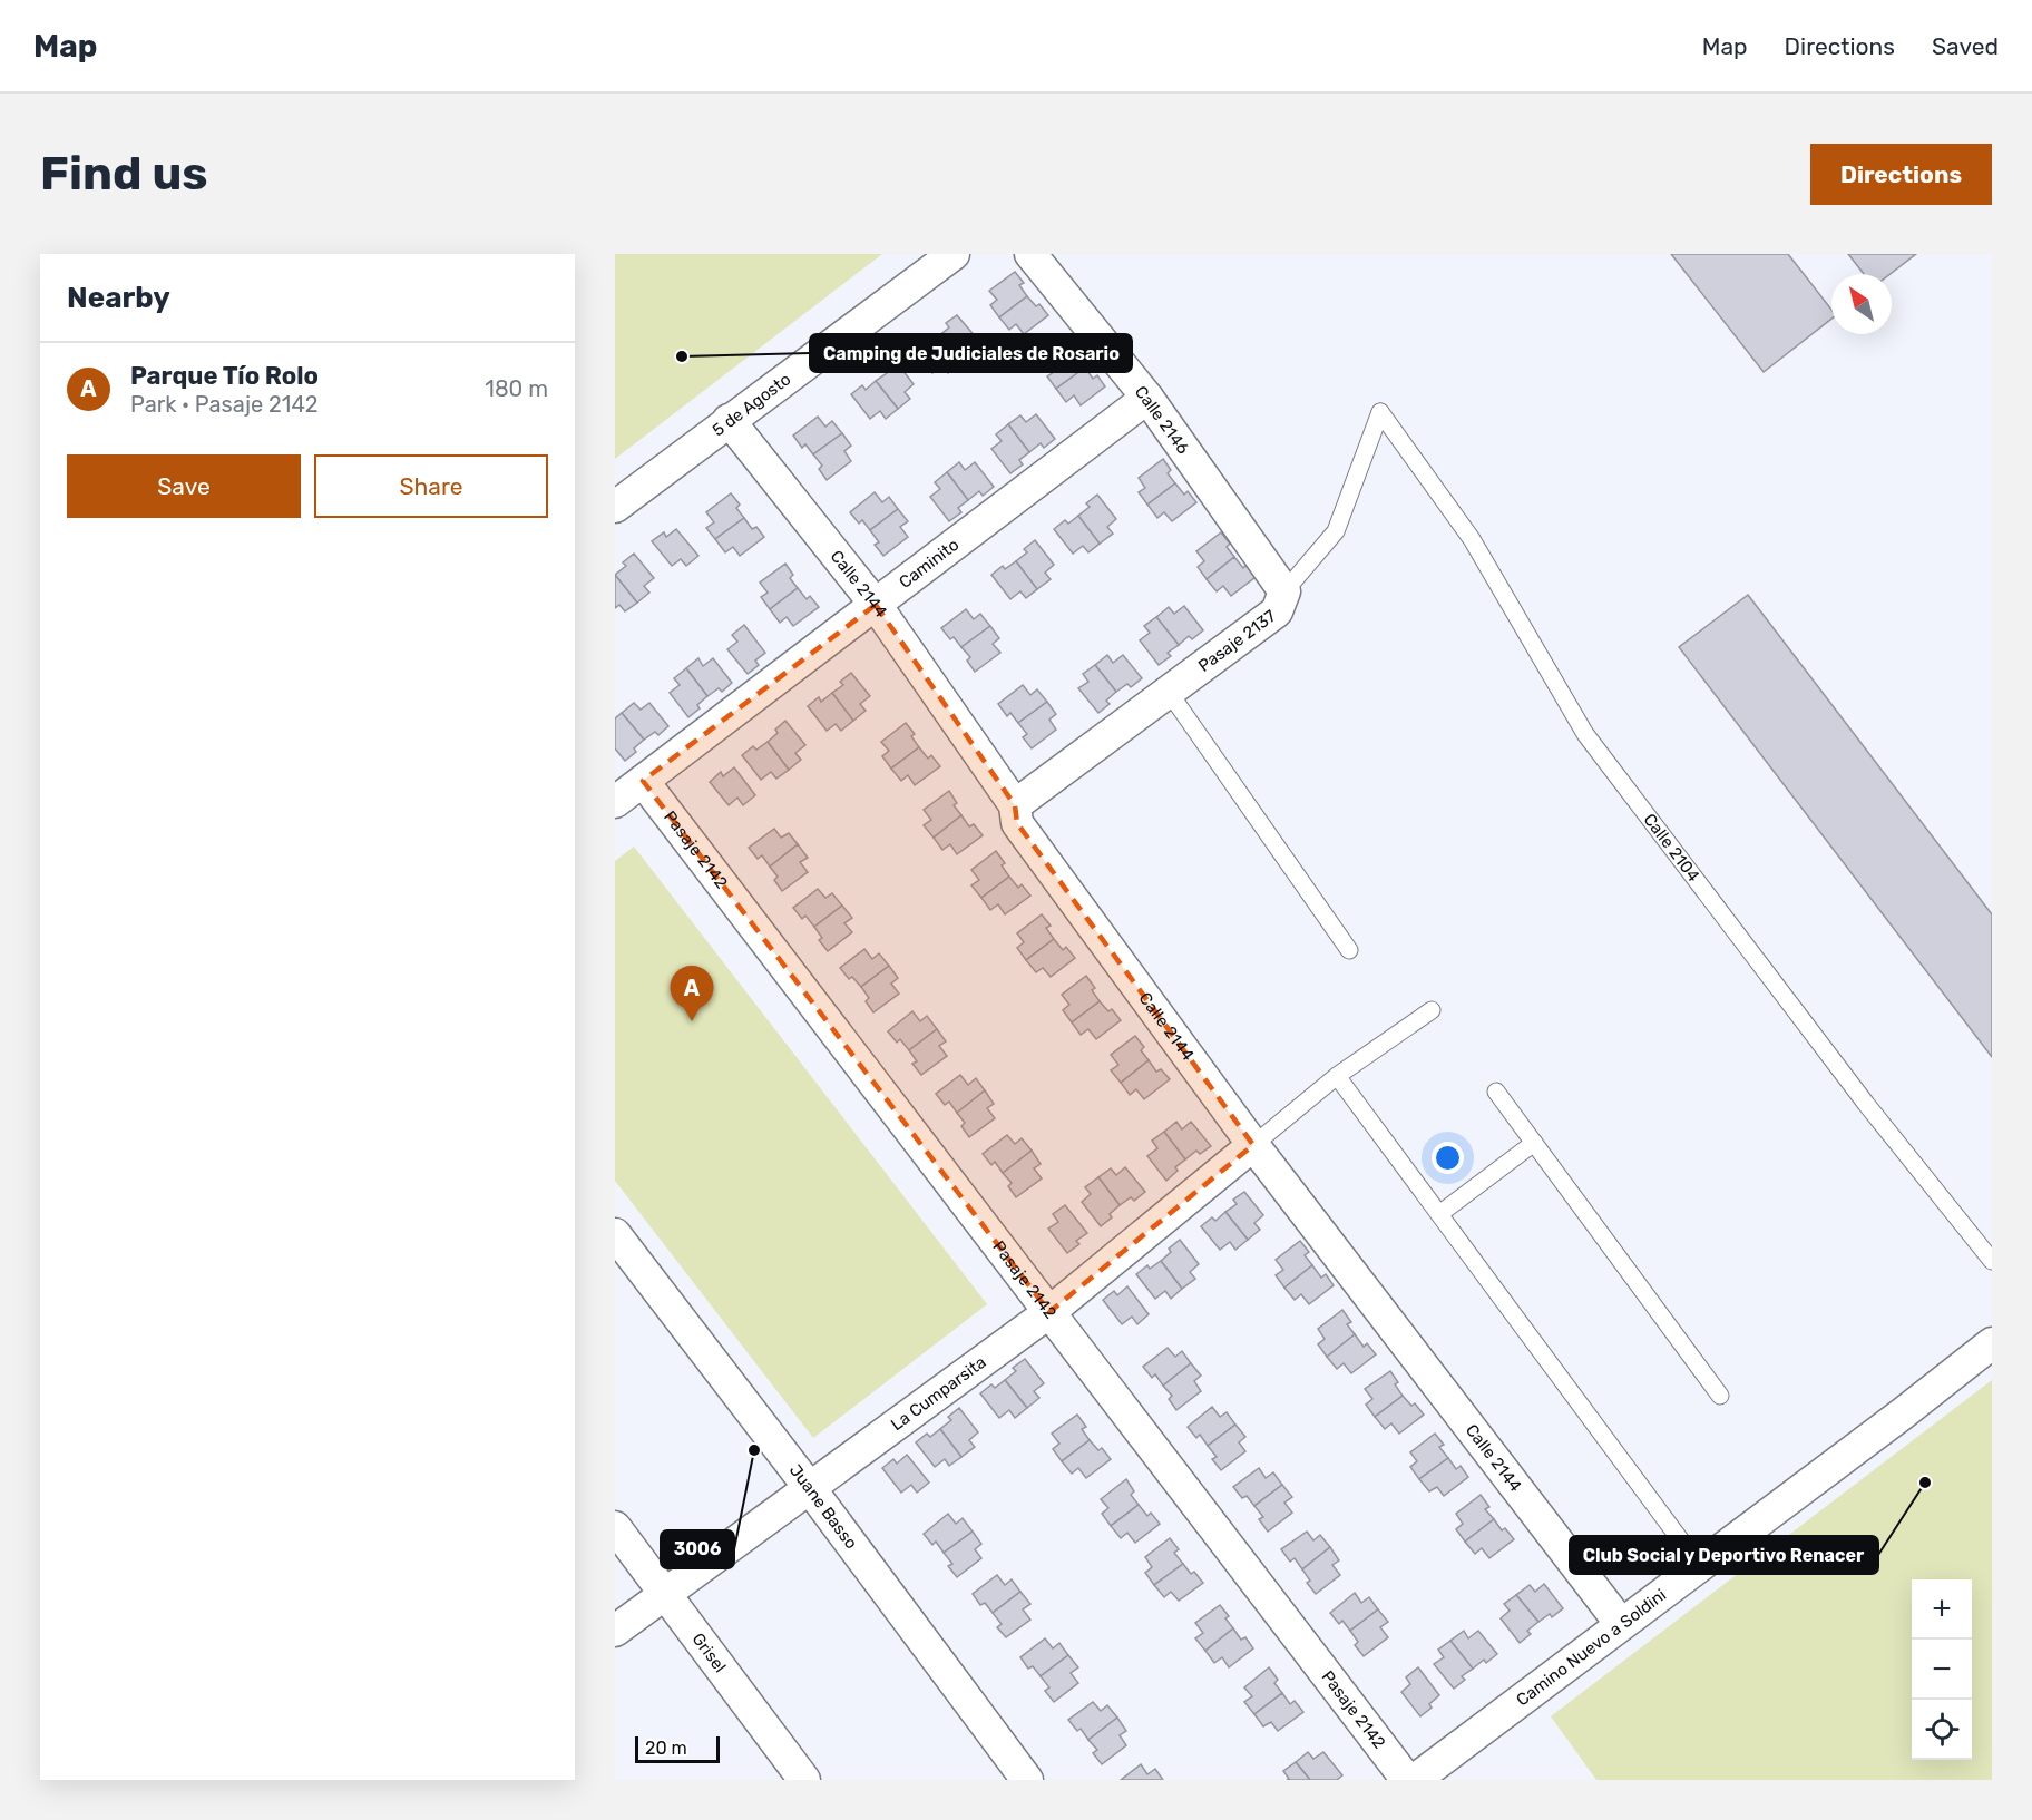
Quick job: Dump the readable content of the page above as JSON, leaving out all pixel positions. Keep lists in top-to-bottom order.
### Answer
{
  "streets": {
    "street": [
      "5 de Agosto",
      "Calle 2146",
      "Caminito",
      "Calle 2144",
      "Pasaje 2137",
      "Pasaje 2142",
      "La Cumparsita",
      "Juane Basso",
      "Camino Nuevo a Soldini",
      "Grisel"
    ],
    "lane": ["Calle 2104"]
  },
  "crossings": [
    ["5 de Agosto", "Calle 2144"],
    ["Calle 2146", "Caminito"],
    ["Calle 2146", "Pasaje 2137"],
    ["Caminito", "Calle 2144"],
    ["Caminito", "Pasaje 2142"],
    ["Calle 2144", "Pasaje 2137"],
    ["Calle 2144", "La Cumparsita"],
    ["Calle 2144", "Camino Nuevo a Soldini"],
    ["Pasaje 2137", "Calle 2104"],
    ["Pasaje 2142", "La Cumparsita"],
    ["La Cumparsita", "Juane Basso"],
    ["La Cumparsita", "Grisel"]
  ],
  "places": ["Camping de Judiciales de Rosario", "3006", "Club Social y Deportivo Renacer"],
  "scale_bar": "20 m",
  "north": "top left",
  "page": {
    "header": "Map",
    "nav": ["Map", "Directions", "Saved"],
    "buttons": [
      "Directions",
      ["Save", "Share"]
    ],
    "title": "Find us",
    "heading": "Nearby",
    "list": [
      {
        "mark": "A",
        "name": "Parque Tío Rolo",
        "note": "Park · Pasaje 2142",
        "value": "180 m"
      }
    ],
    "pins": "A",
    "map_buttons": ["+", "−"],
    "scale": "20 m"
  }
}
